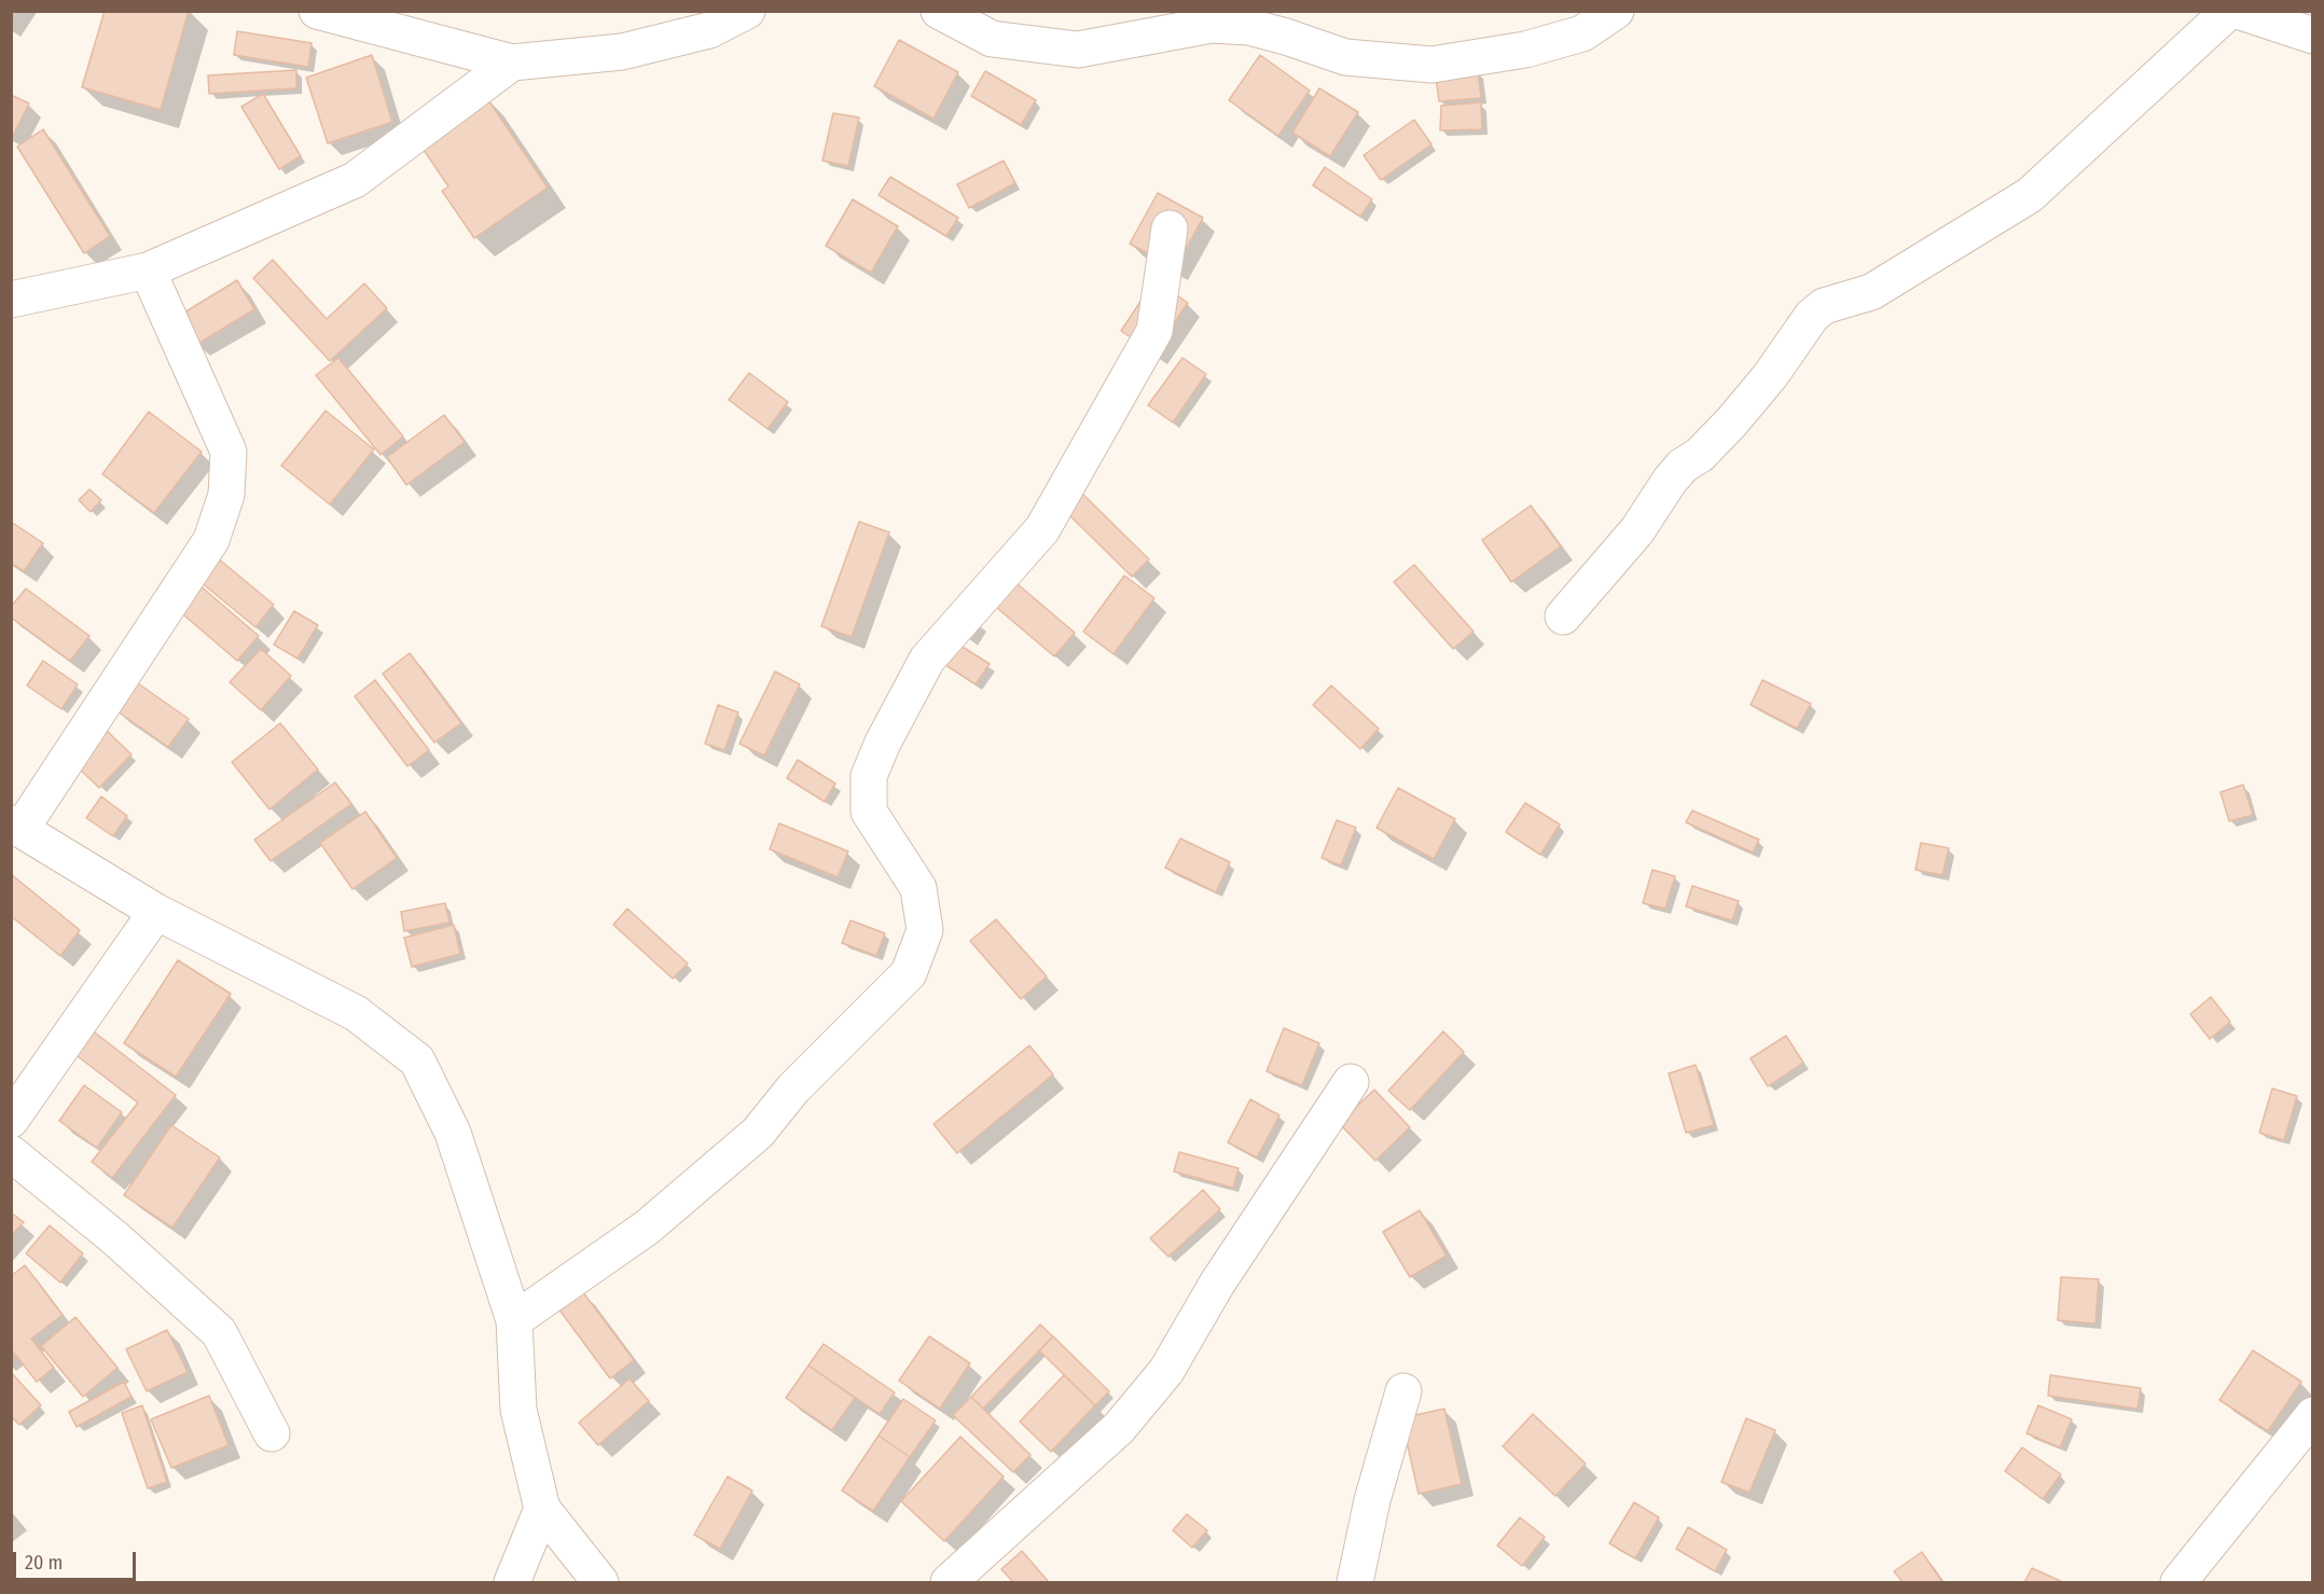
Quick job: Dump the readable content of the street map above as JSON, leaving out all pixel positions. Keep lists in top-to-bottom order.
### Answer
{
  "scale_bar": "20 m"
}
